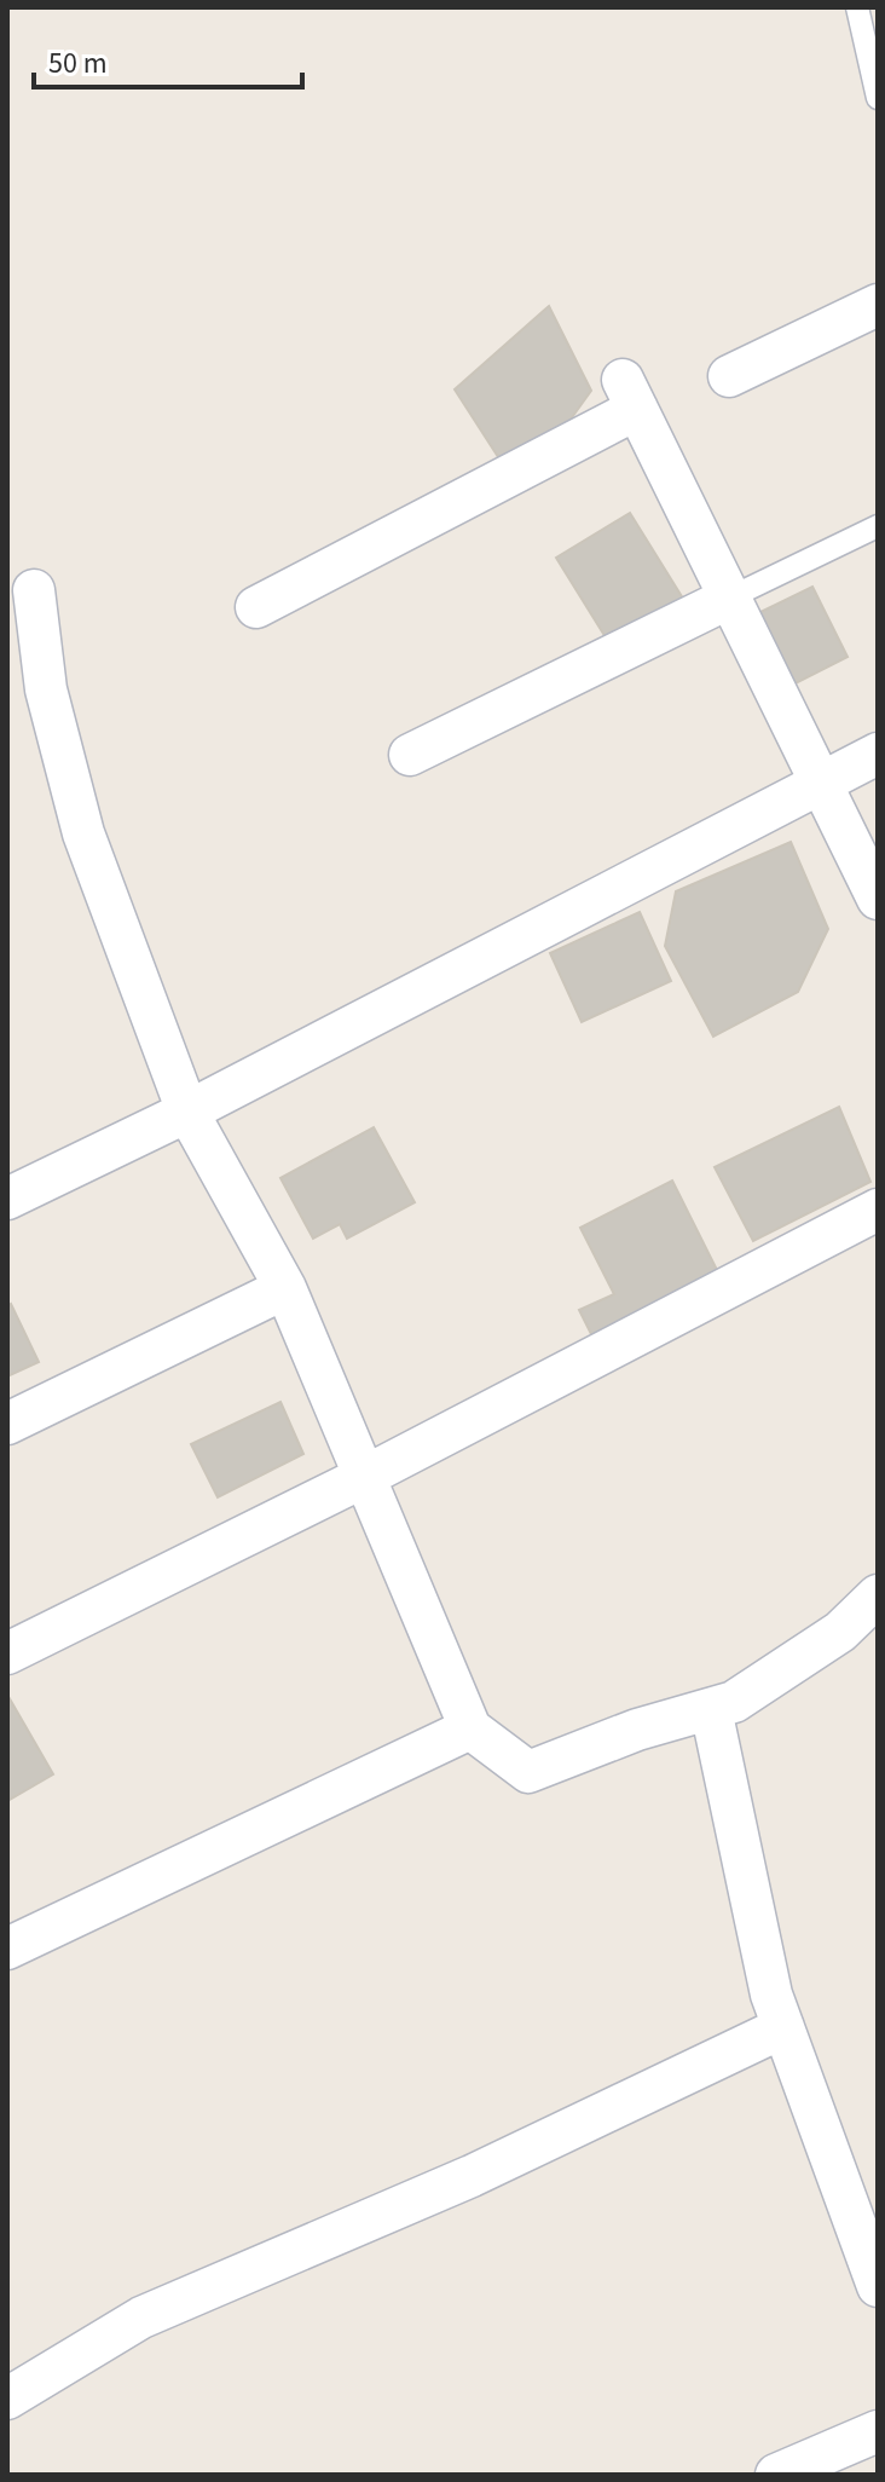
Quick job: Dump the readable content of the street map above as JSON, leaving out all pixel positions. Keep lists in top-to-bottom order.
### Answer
{
  "scale_bar": "50 m"
}
